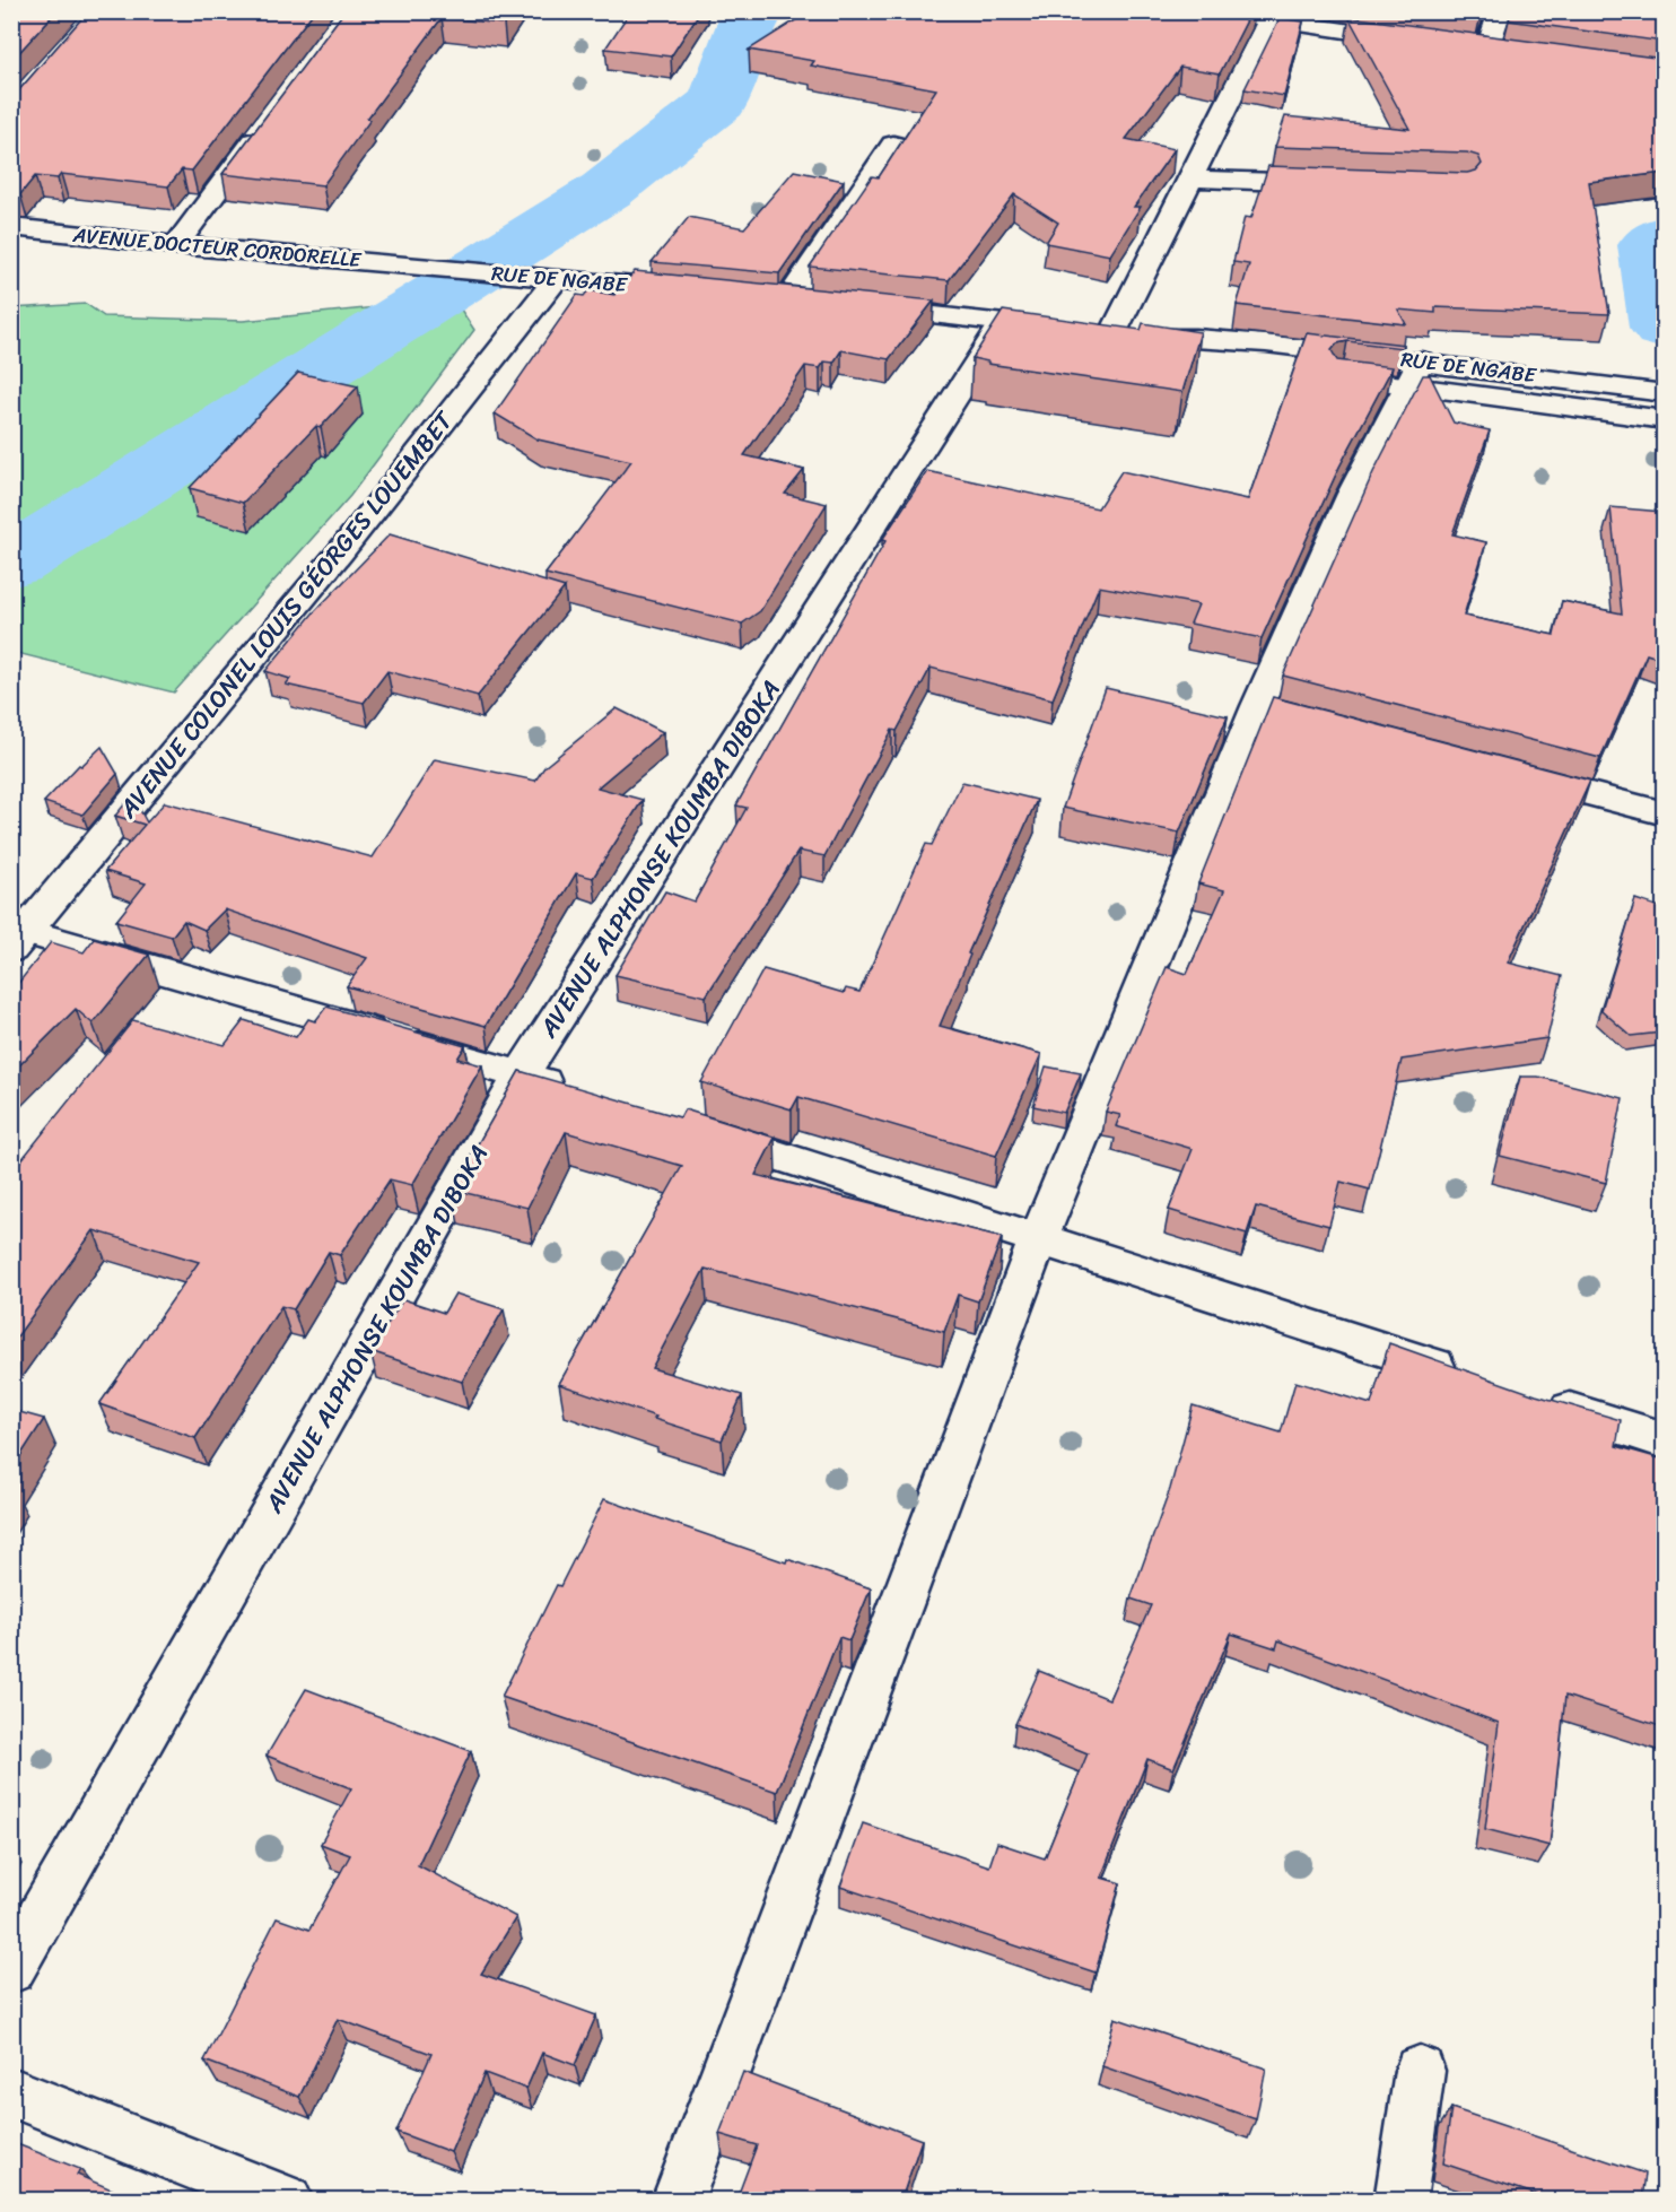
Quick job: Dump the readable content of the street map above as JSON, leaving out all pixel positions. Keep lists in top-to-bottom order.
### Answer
{
  "streets": {
    "street": [
      "AVENUE DOCTEUR CORDORELLE",
      "RUE DE NGABE",
      "AVENUE COLONEL LOUIS GÉORGES LOUEMBET",
      "AVENUE ALPHONSE KOUMBA DIBOKA"
    ]
  },
  "crossings": [
    ["AVENUE DOCTEUR CORDORELLE", "RUE DE NGABE"],
    ["RUE DE NGABE", "AVENUE COLONEL LOUIS GÉORGES LOUEMBET"]
  ]
}
